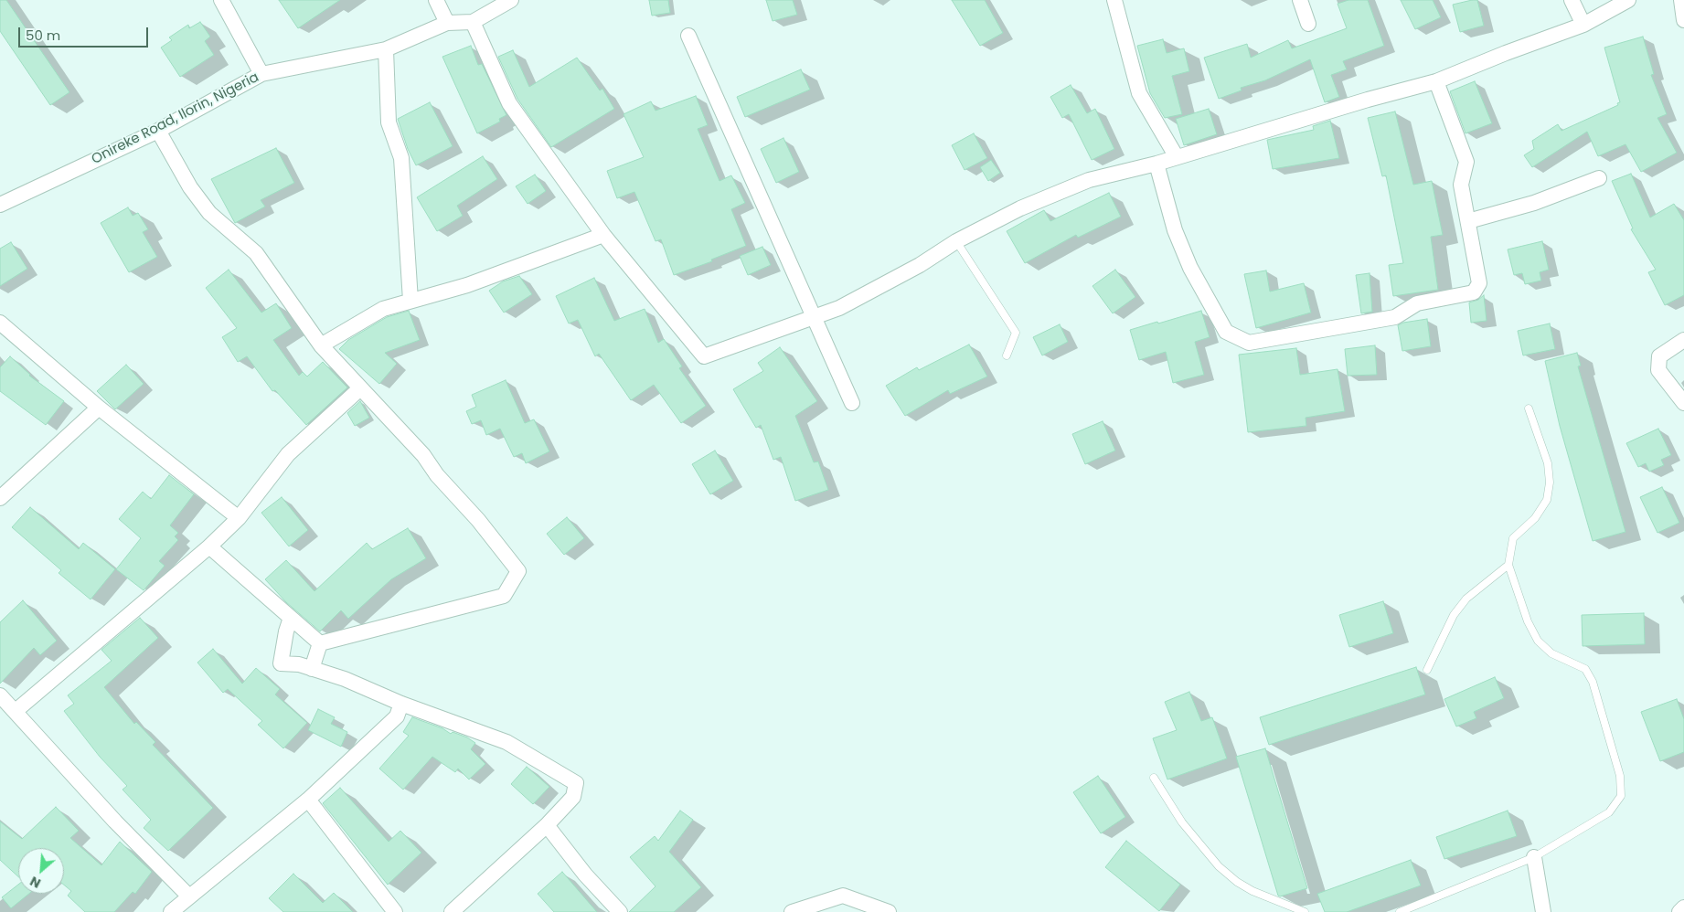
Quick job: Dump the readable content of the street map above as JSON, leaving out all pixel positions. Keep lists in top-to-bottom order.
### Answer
{
  "streets": {
    "street": ["Onireke Road, Ilorin, Nigeria"]
  },
  "scale_bar": "50 m",
  "north": "bottom left"
}
